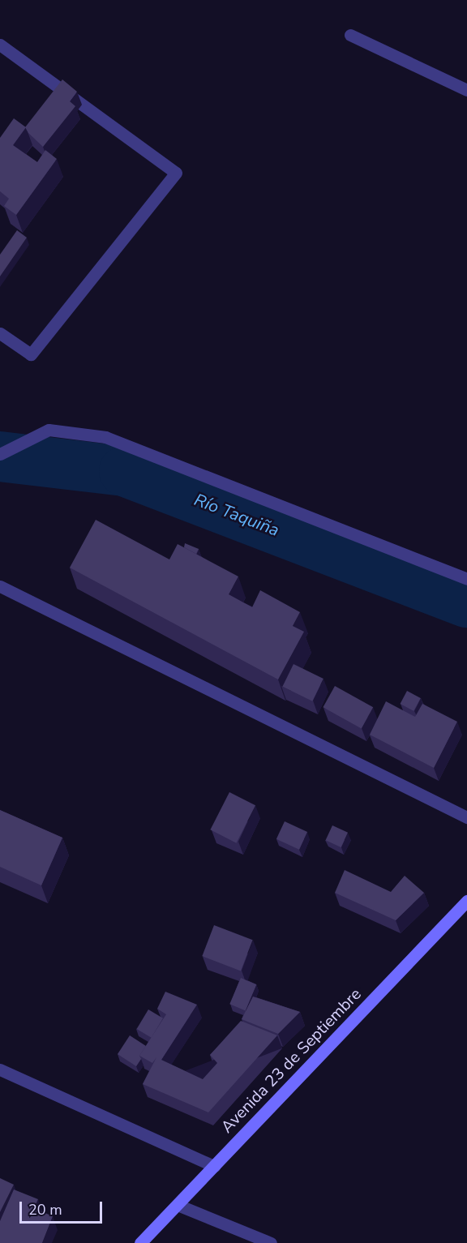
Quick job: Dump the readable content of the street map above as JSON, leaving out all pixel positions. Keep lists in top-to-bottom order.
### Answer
{
  "streets": {
    "main road": ["Avenida 23 de Septiembre"]
  },
  "water": ["Río Taquiña"],
  "scale_bar": "20 m"
}
